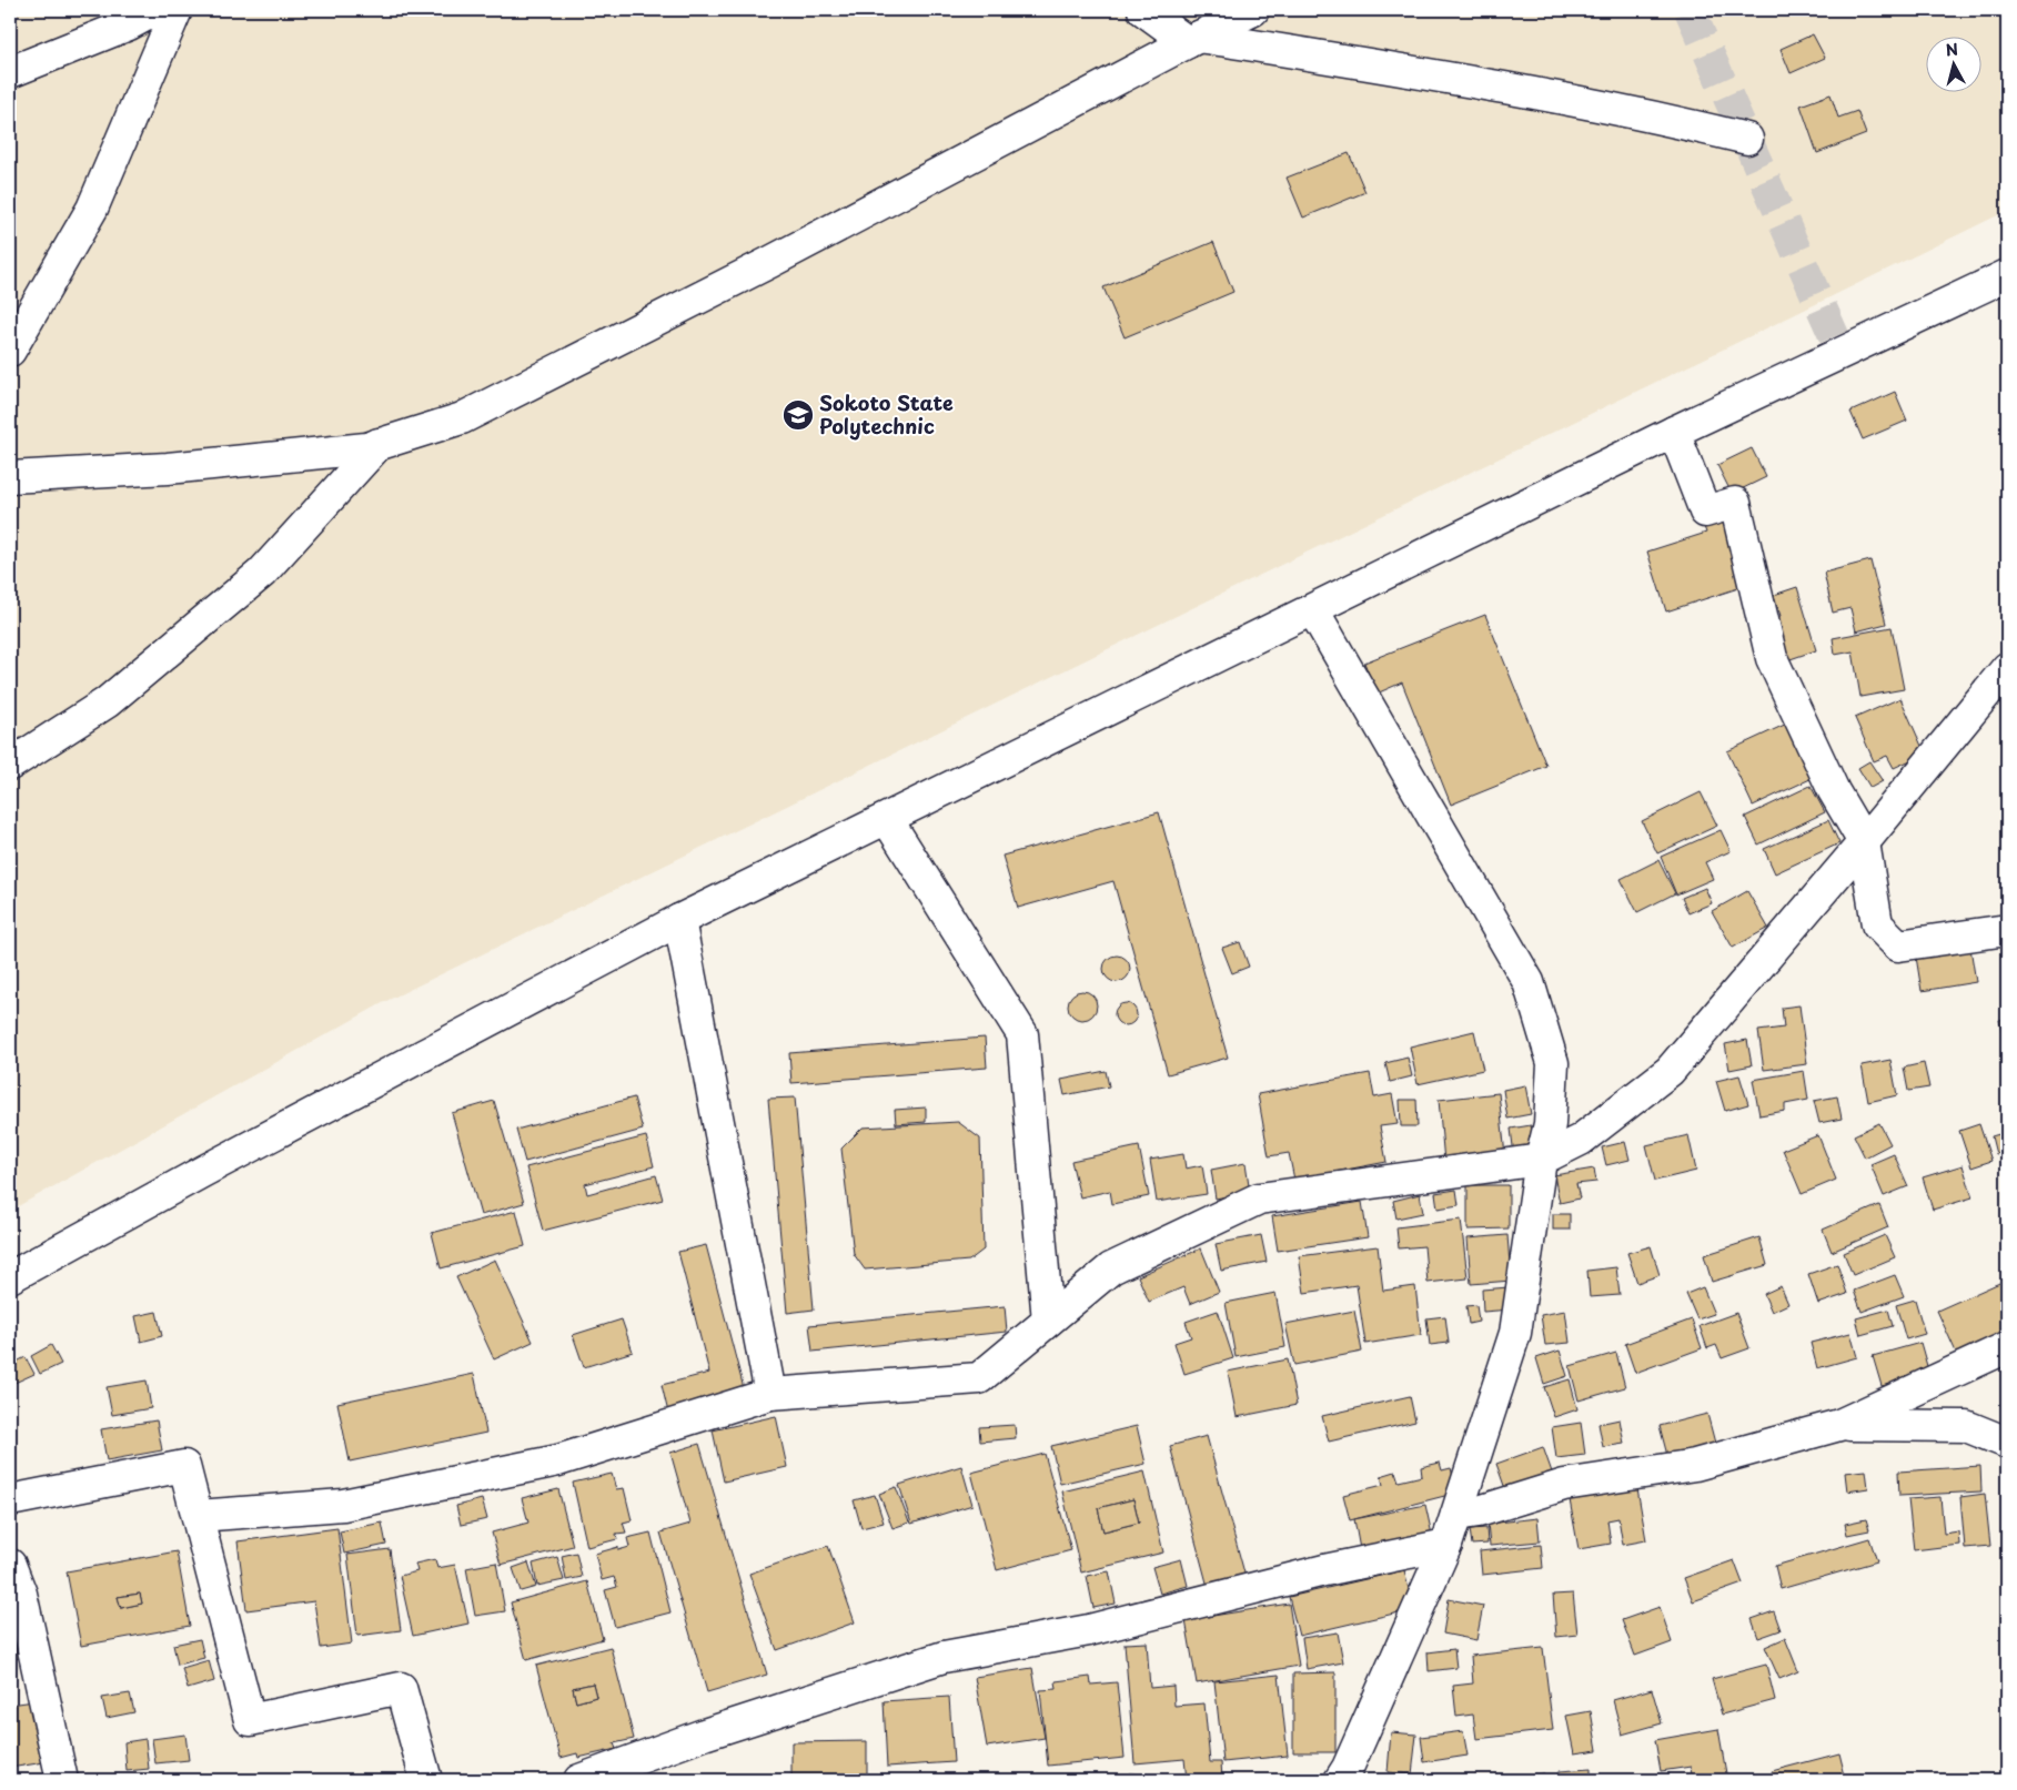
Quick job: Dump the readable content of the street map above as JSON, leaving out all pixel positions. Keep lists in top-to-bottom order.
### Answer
{
  "places": {
    "school or university": ["Sokoto State Polytechnic"]
  },
  "north": "top"
}
